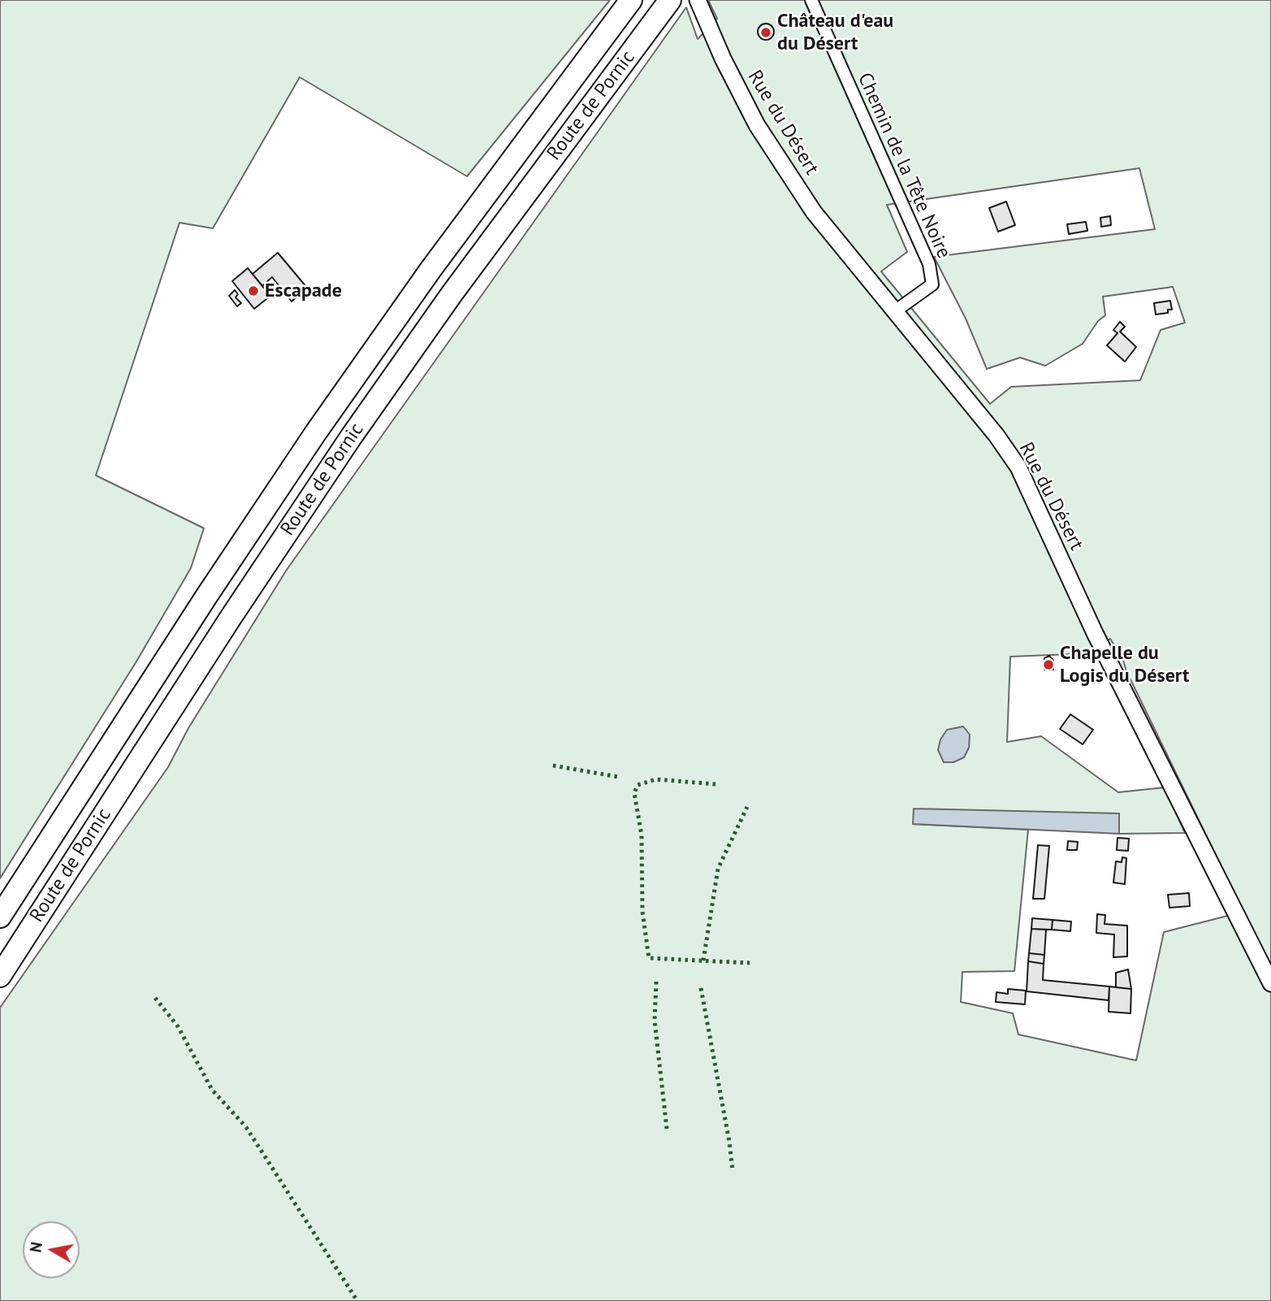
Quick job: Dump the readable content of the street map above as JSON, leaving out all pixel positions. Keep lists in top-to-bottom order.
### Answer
{
  "streets": {
    "highway": ["Route de Pornic"],
    "street": ["Rue du Désert", "Chemin de la Tête Noire"]
  },
  "crossings": [
    ["Rue du Désert", "Chemin de la Tête Noire"]
  ],
  "places": ["Château d'eau du Désert", "Escapade", "Chapelle du Logis du Désert"],
  "north": "left"
}
